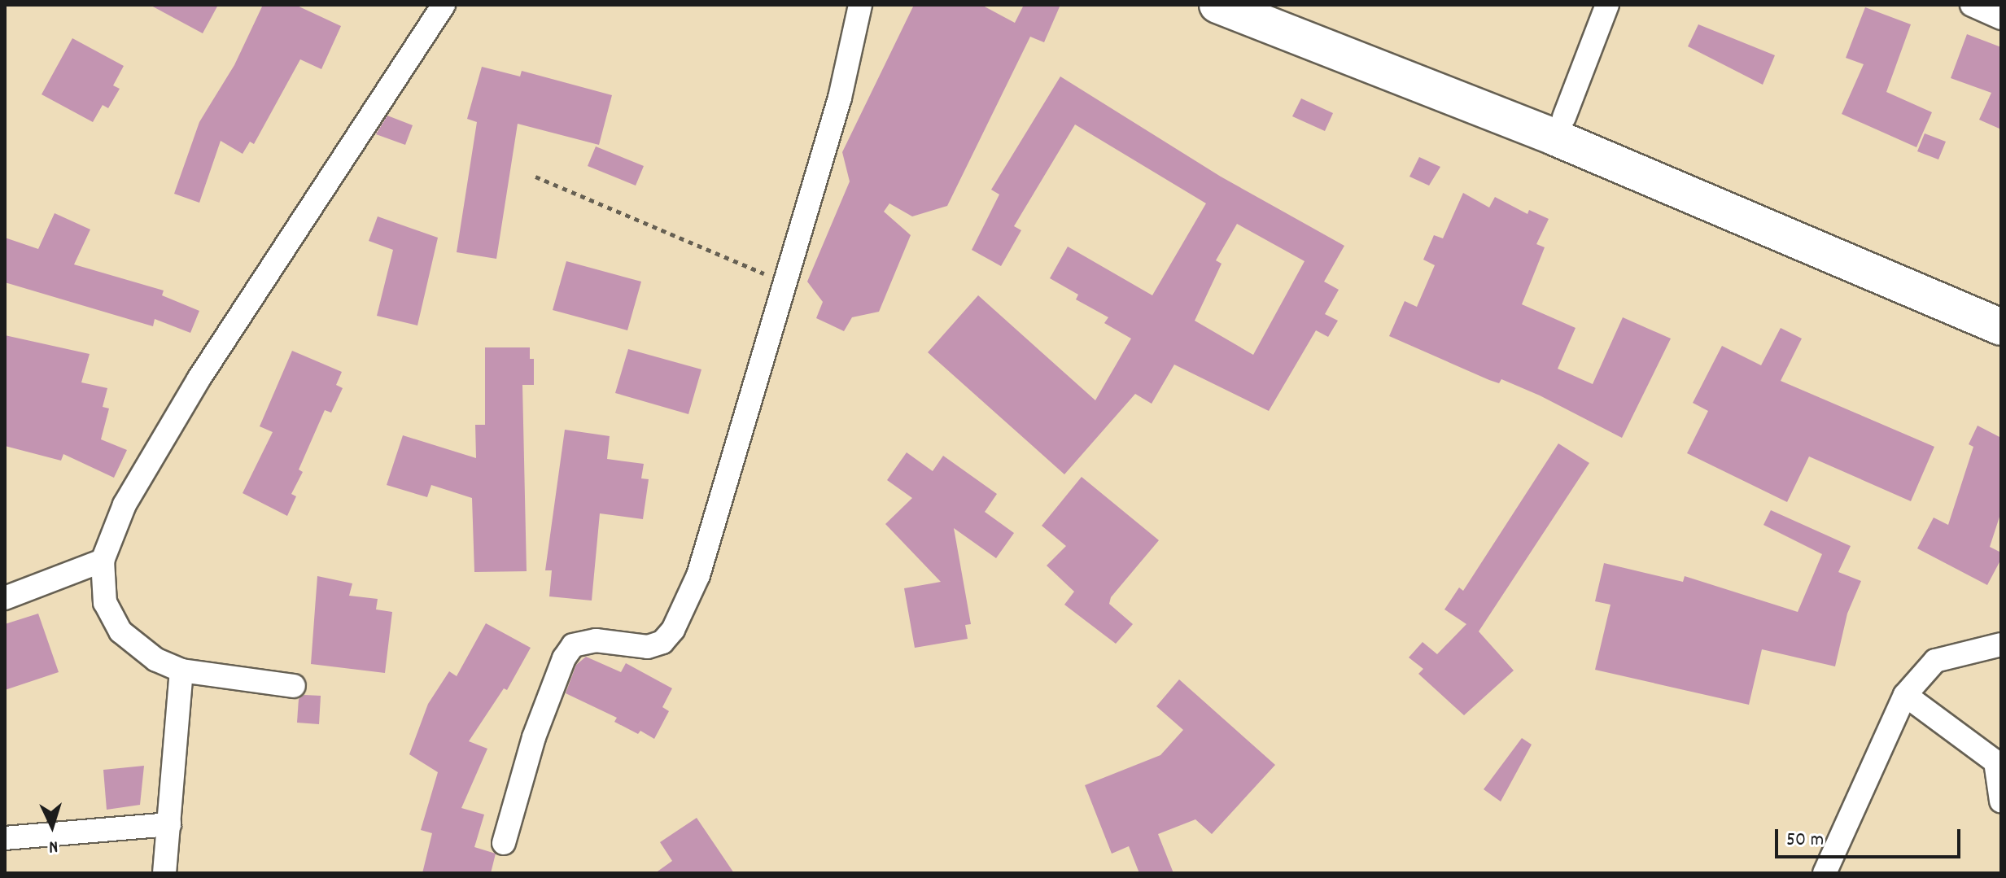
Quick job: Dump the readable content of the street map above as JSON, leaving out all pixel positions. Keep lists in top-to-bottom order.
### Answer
{
  "scale_bar": "50 m",
  "north": "bottom"
}
